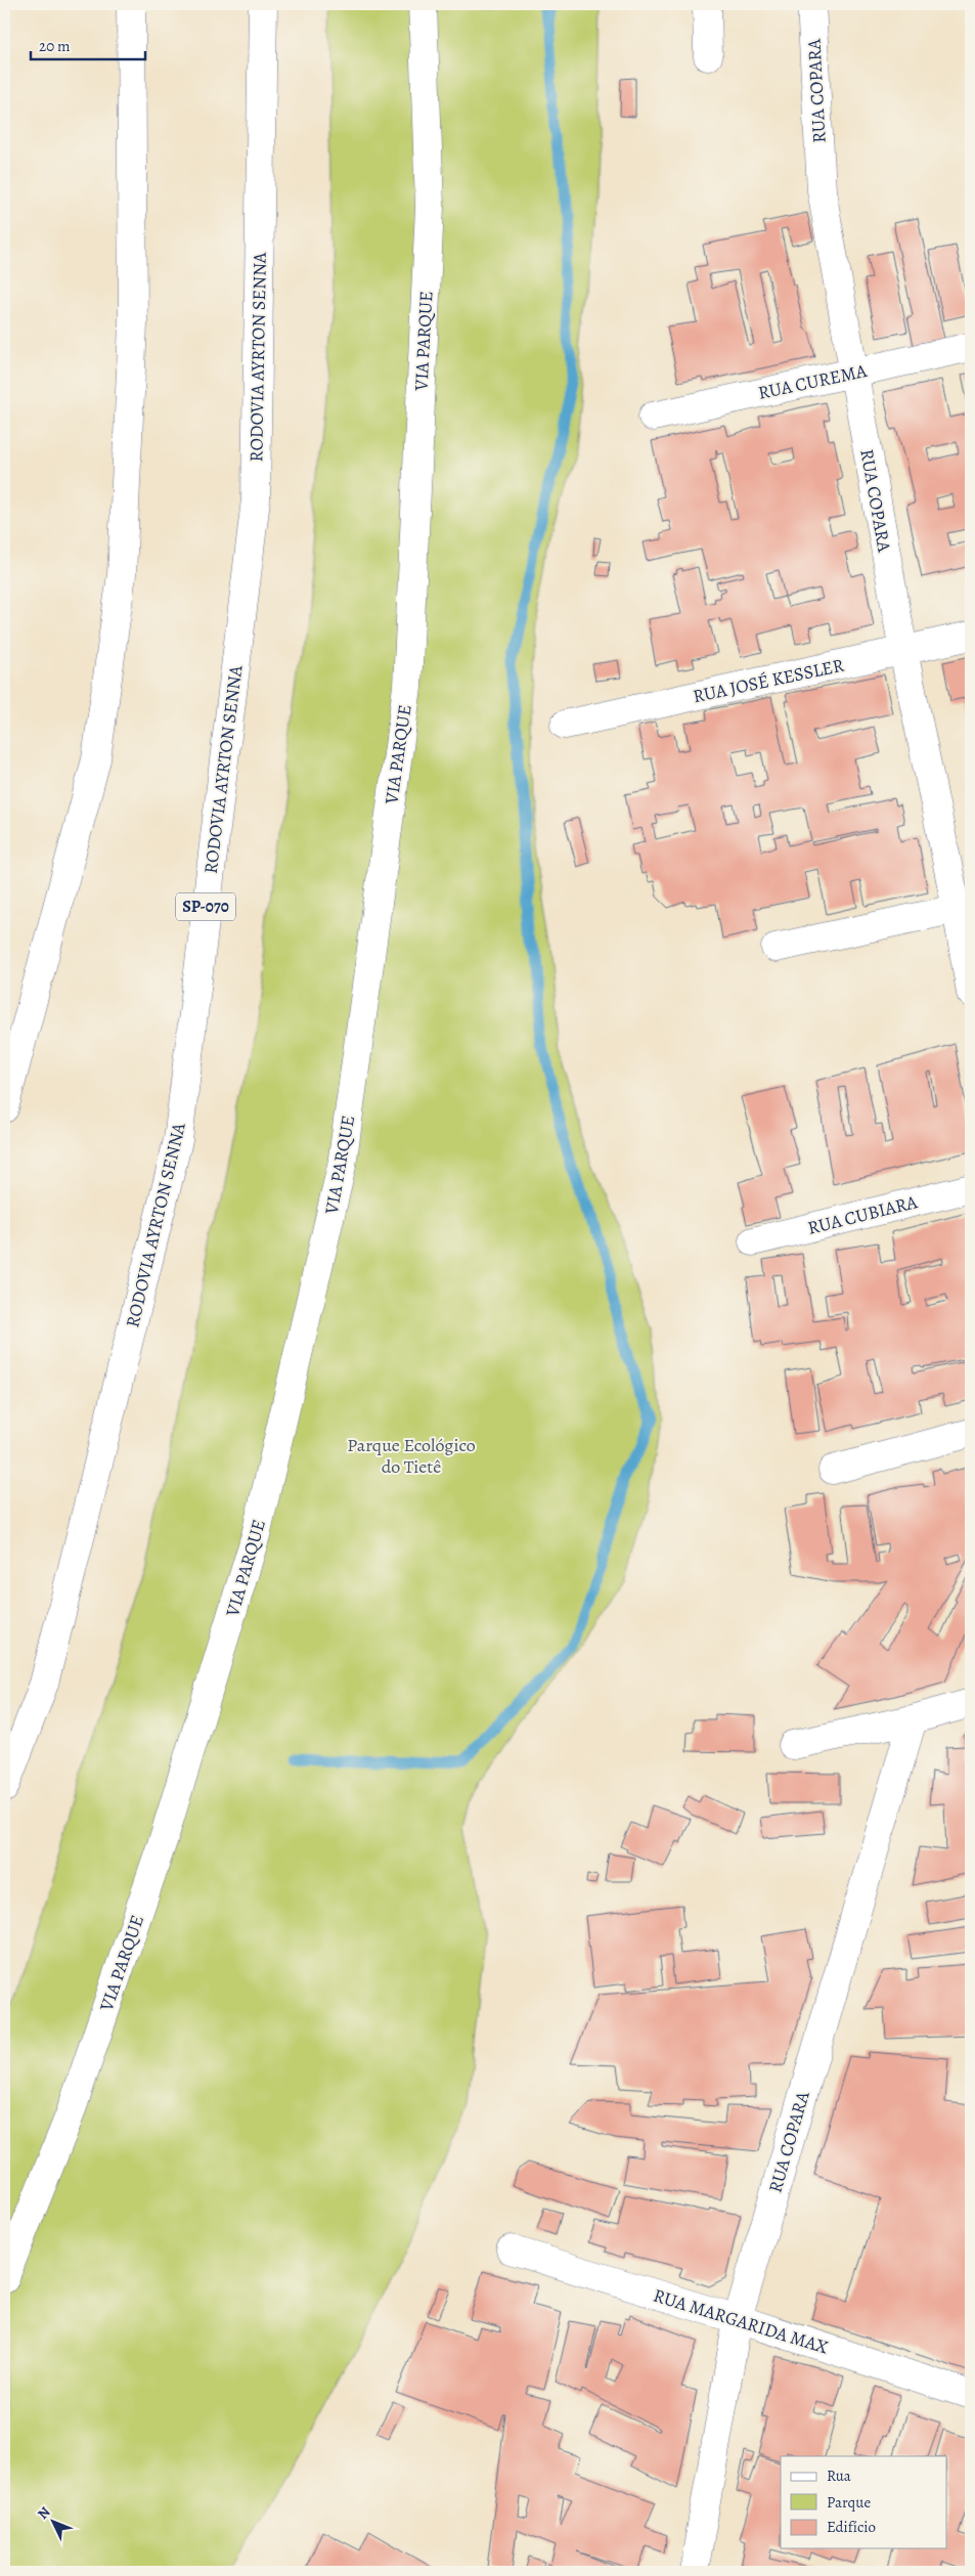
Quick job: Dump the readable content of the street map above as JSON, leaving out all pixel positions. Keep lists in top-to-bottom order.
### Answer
{
  "streets": {
    "main road": [
      "RUA COPARA",
      "VIA PARQUE",
      "RODOVIA AYRTON SENNA",
      "RUA CUREMA",
      "RUA JOSÉ KESSLER",
      "SP-070",
      "RUA CUBIARA",
      "RUA MARGARIDA MAX"
    ]
  },
  "crossings": [
    ["RUA COPARA", "RUA CUREMA"],
    ["RUA COPARA", "RUA JOSÉ KESSLER"],
    ["RUA COPARA", "RUA MARGARIDA MAX"]
  ],
  "parks": ["Parque Ecológico do Tietê"],
  "legend": ["Rua", "Parque", "Edifício"],
  "scale_bar": "20 m",
  "north": "top left"
}
